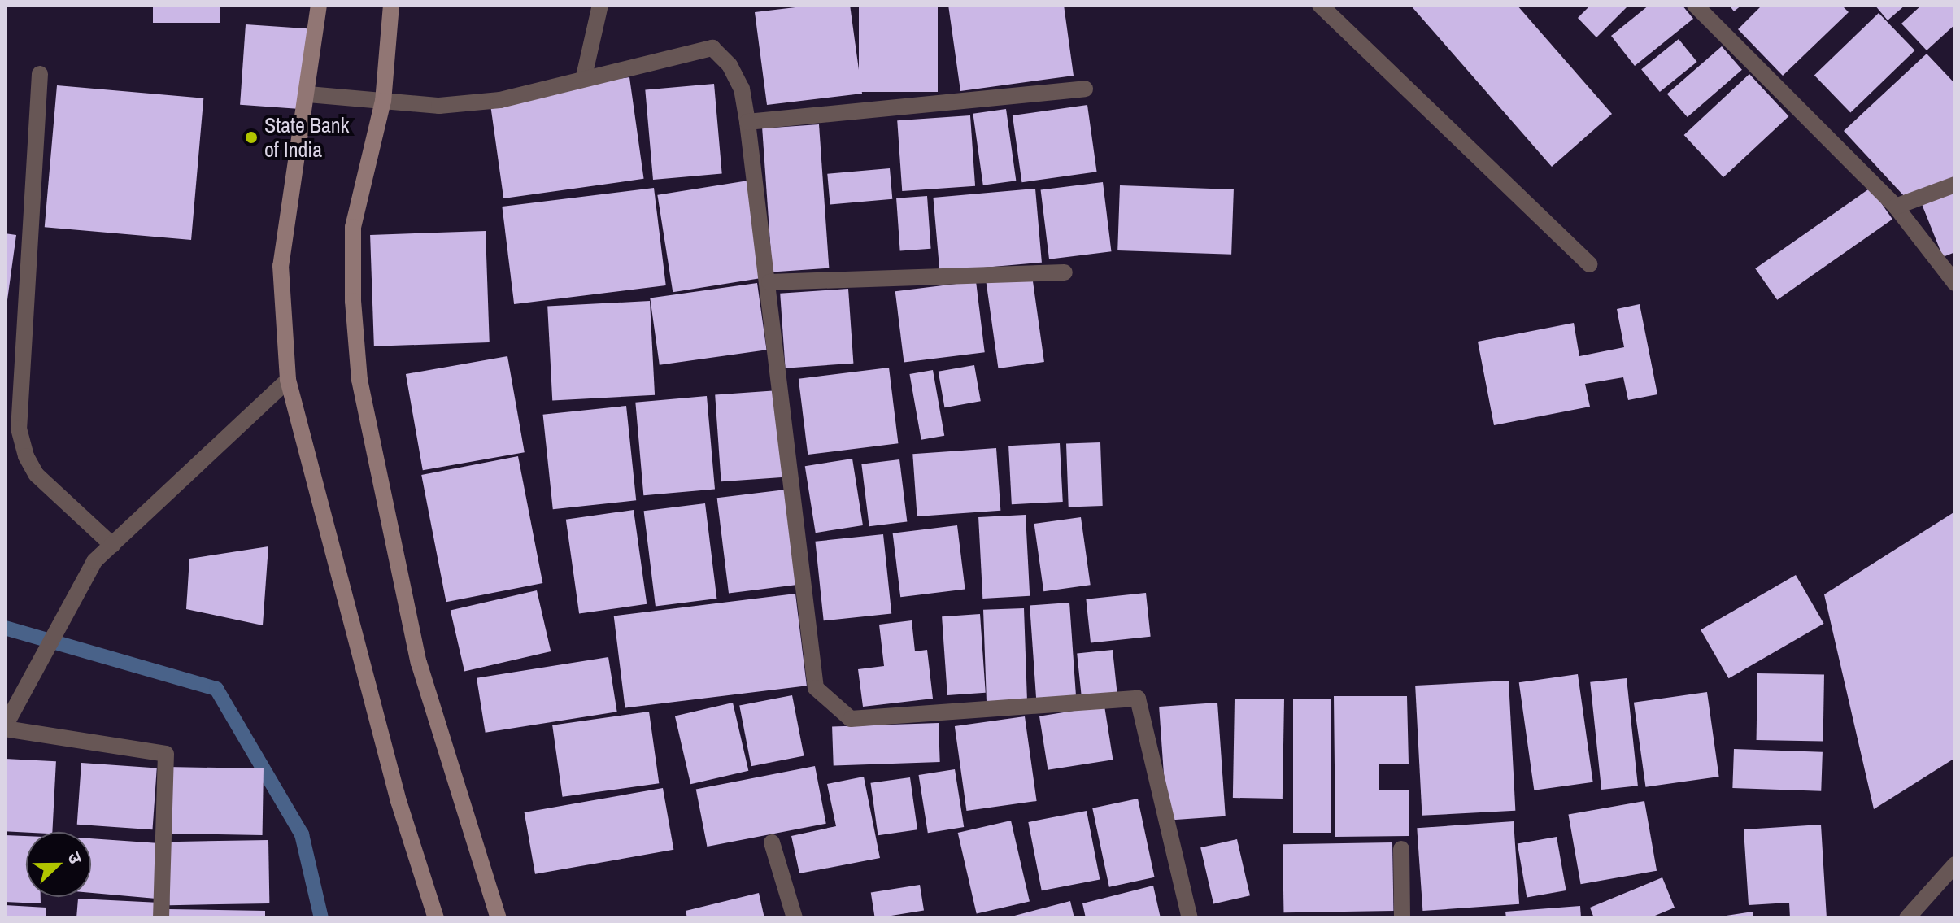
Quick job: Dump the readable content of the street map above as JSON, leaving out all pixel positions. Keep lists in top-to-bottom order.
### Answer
{
  "places": ["State Bank of India"],
  "north": "right"
}
